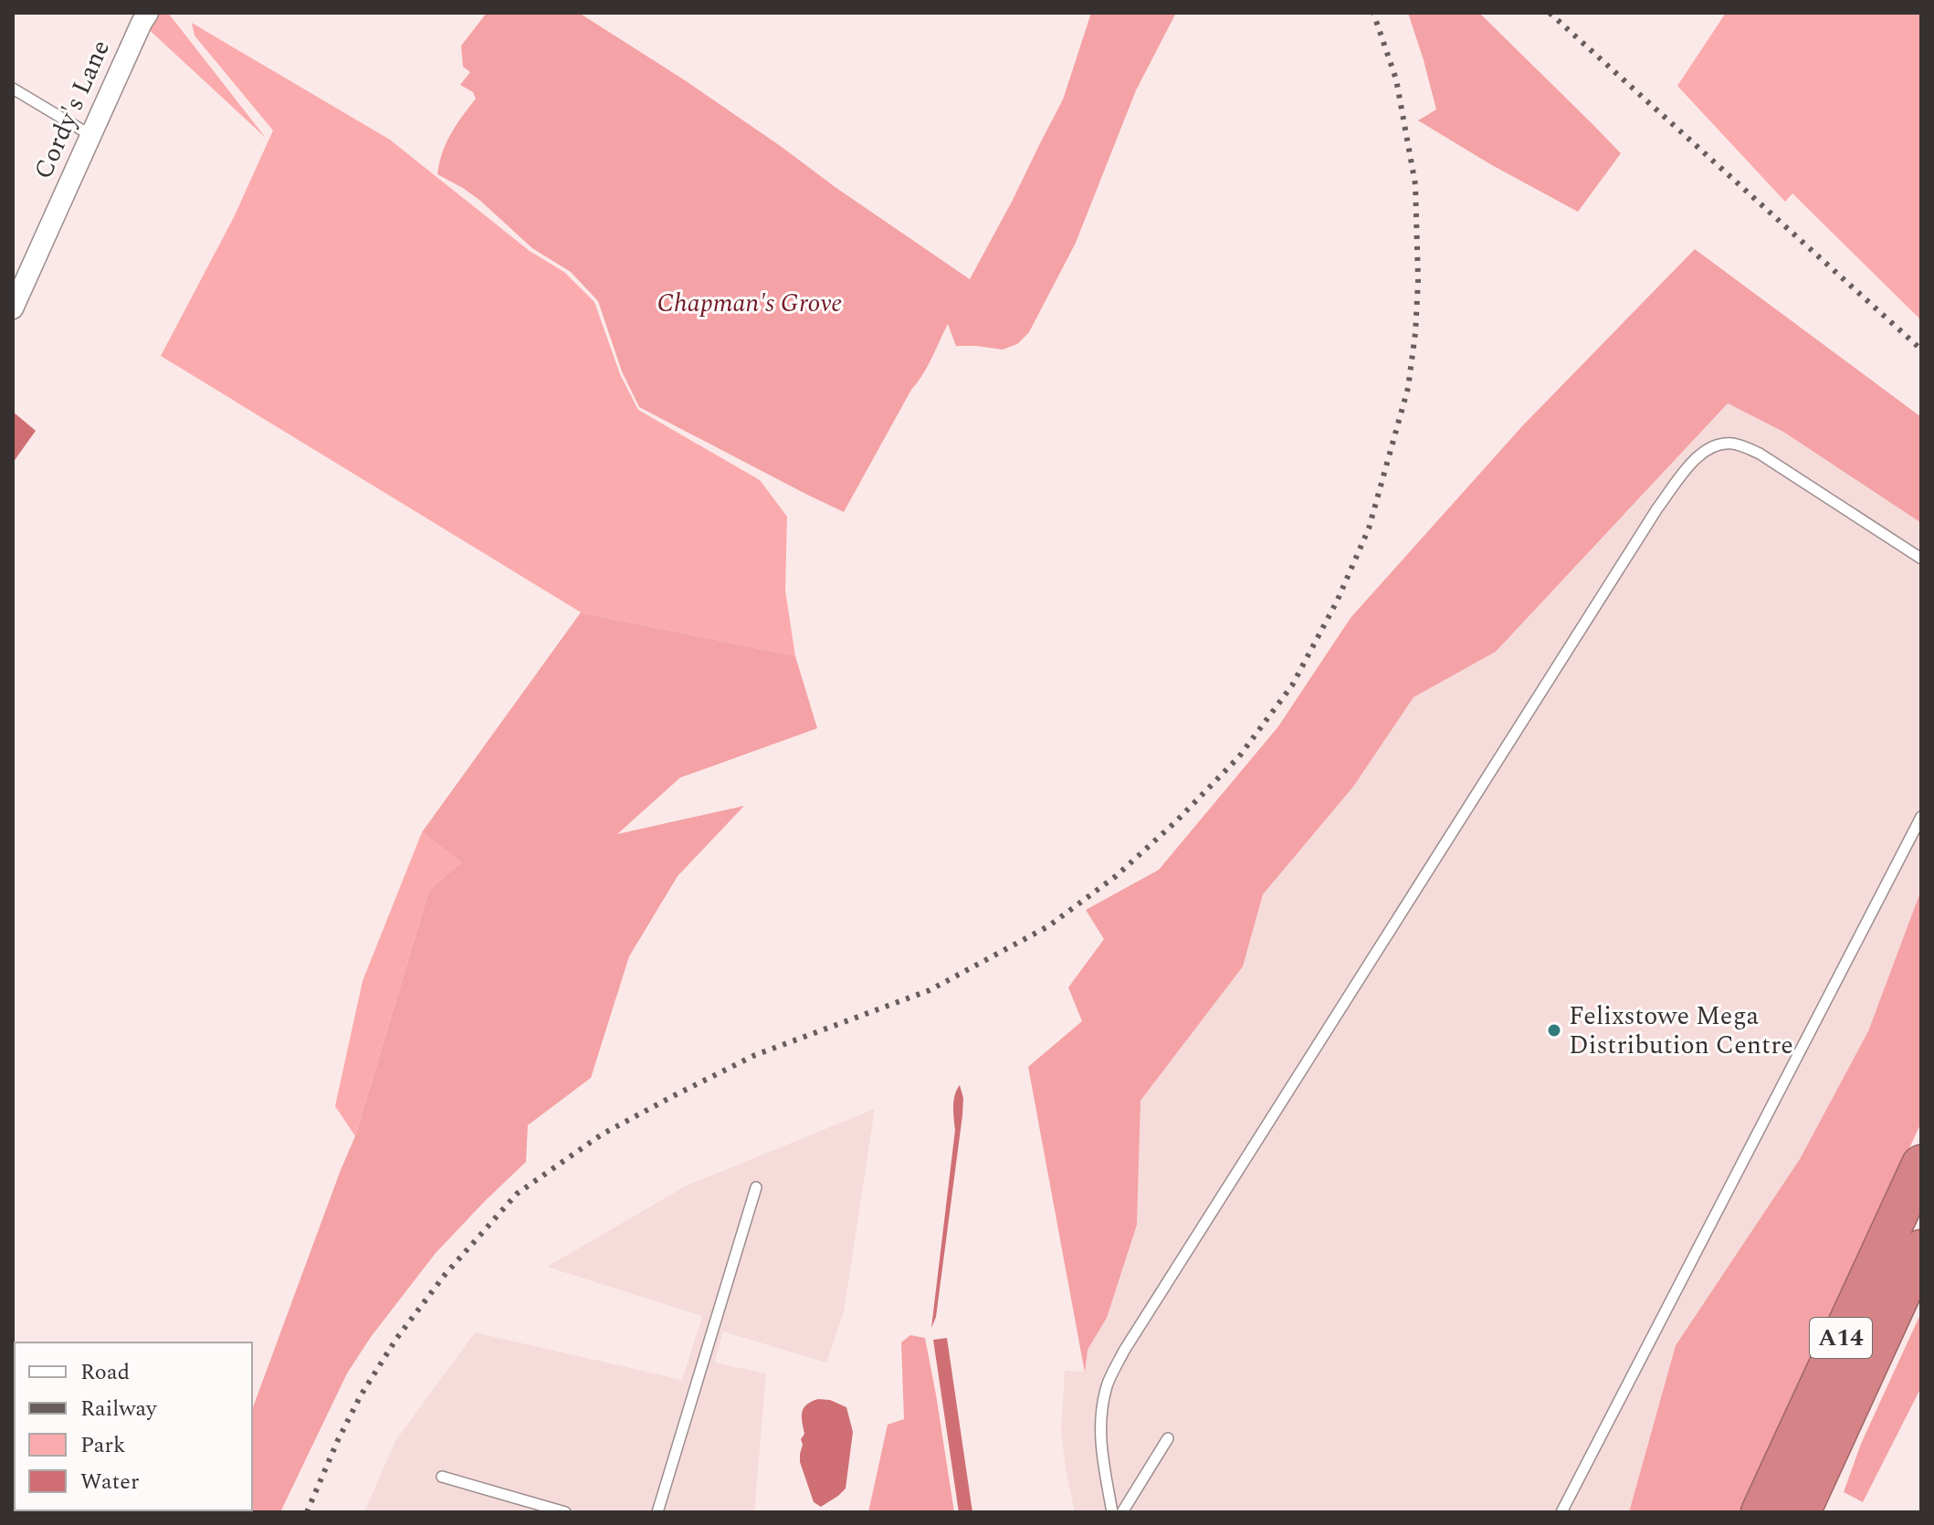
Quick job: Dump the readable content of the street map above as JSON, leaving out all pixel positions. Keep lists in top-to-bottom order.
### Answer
{
  "streets": {
    "highway": ["A14"],
    "street": ["Cordy's Lane"]
  },
  "parks": ["Chapman's Grove"],
  "places": ["Felixstowe Mega Distribution Centre"],
  "legend": [
    "Road",
    "Railway",
    "Park",
    "Water"
  ]
}
